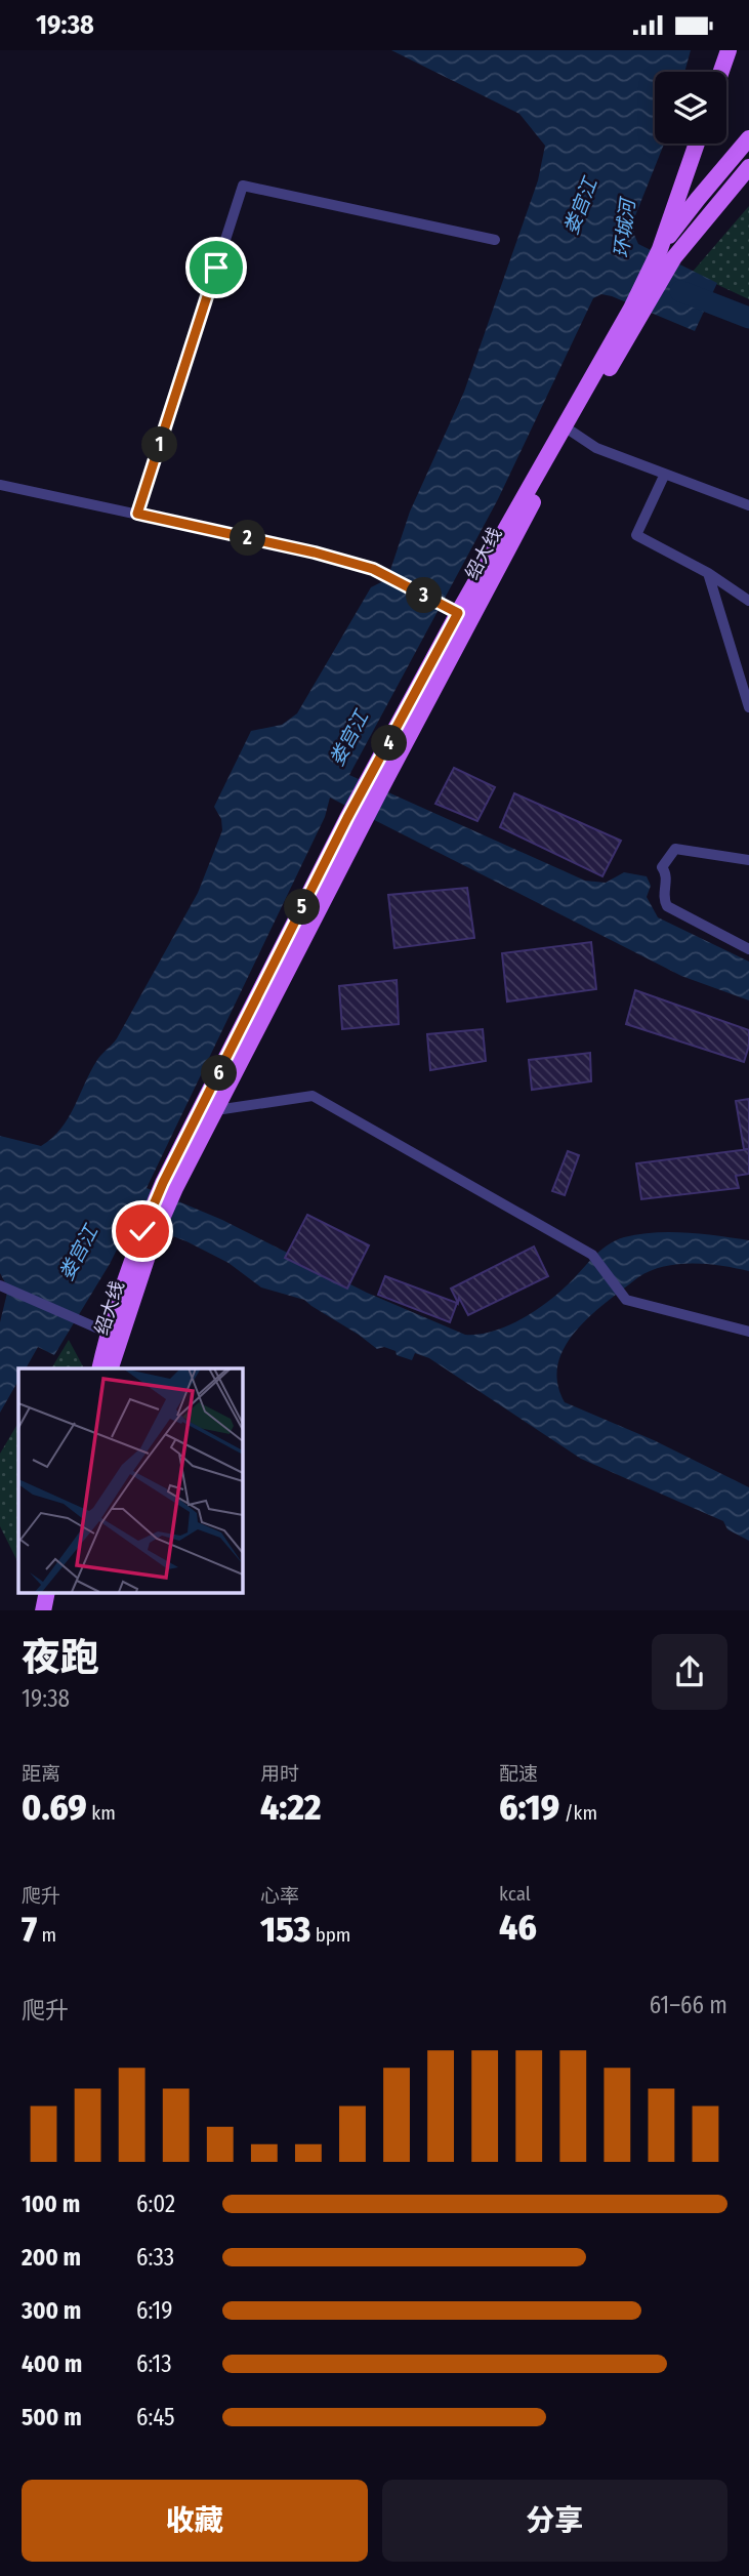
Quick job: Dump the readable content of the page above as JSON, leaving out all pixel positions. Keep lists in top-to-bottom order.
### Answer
{
  "streets": {
    "main road": ["绍大线"]
  },
  "water": ["娄宫江", "环城河"],
  "page": {
    "status": "19:38",
    "pins": [
      "1",
      "2",
      "3",
      "4",
      "5",
      "6"
    ],
    "heading": ["夜跑", "19:38"],
    "stats": [
      ["距离", "0.69 km"],
      ["用时", "4:22"],
      ["配速", "6:19 /km"],
      ["爬升", "7 m"],
      ["心率", "153 bpm"],
      ["kcal", "46"]
    ],
    "chart": ["爬升", "61–66 m"],
    "list": [
      {
        "name": "100 m",
        "note": "6:02"
      },
      {
        "name": "200 m",
        "note": "6:33"
      },
      {
        "name": "300 m",
        "note": "6:19"
      },
      {
        "name": "400 m",
        "note": "6:13"
      },
      {
        "name": "500 m",
        "note": "6:45"
      }
    ],
    "buttons": ["收藏", "分享"]
  }
}
